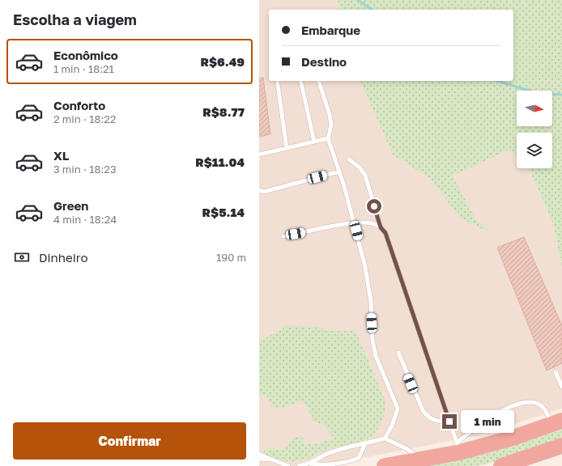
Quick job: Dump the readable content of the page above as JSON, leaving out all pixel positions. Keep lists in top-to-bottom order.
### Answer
{
  "north": "right",
  "page": {
    "heading": "Escolha a viagem",
    "banner": ["Embarque", "Destino"],
    "list": [
      {
        "name": "Econômico",
        "note": "1 min · 18:21",
        "value": "R$6.49"
      },
      {
        "name": "Conforto",
        "note": "2 min · 18:22",
        "value": "R$8.77"
      },
      {
        "name": "XL",
        "note": "3 min · 18:23",
        "value": "R$11.04"
      },
      {
        "name": "Green",
        "note": "4 min · 18:24",
        "value": "R$5.14"
      }
    ],
    "pay": ["Dinheiro", "190 m"],
    "bubble": "1 min",
    "buttons": "Confirmar"
  }
}
